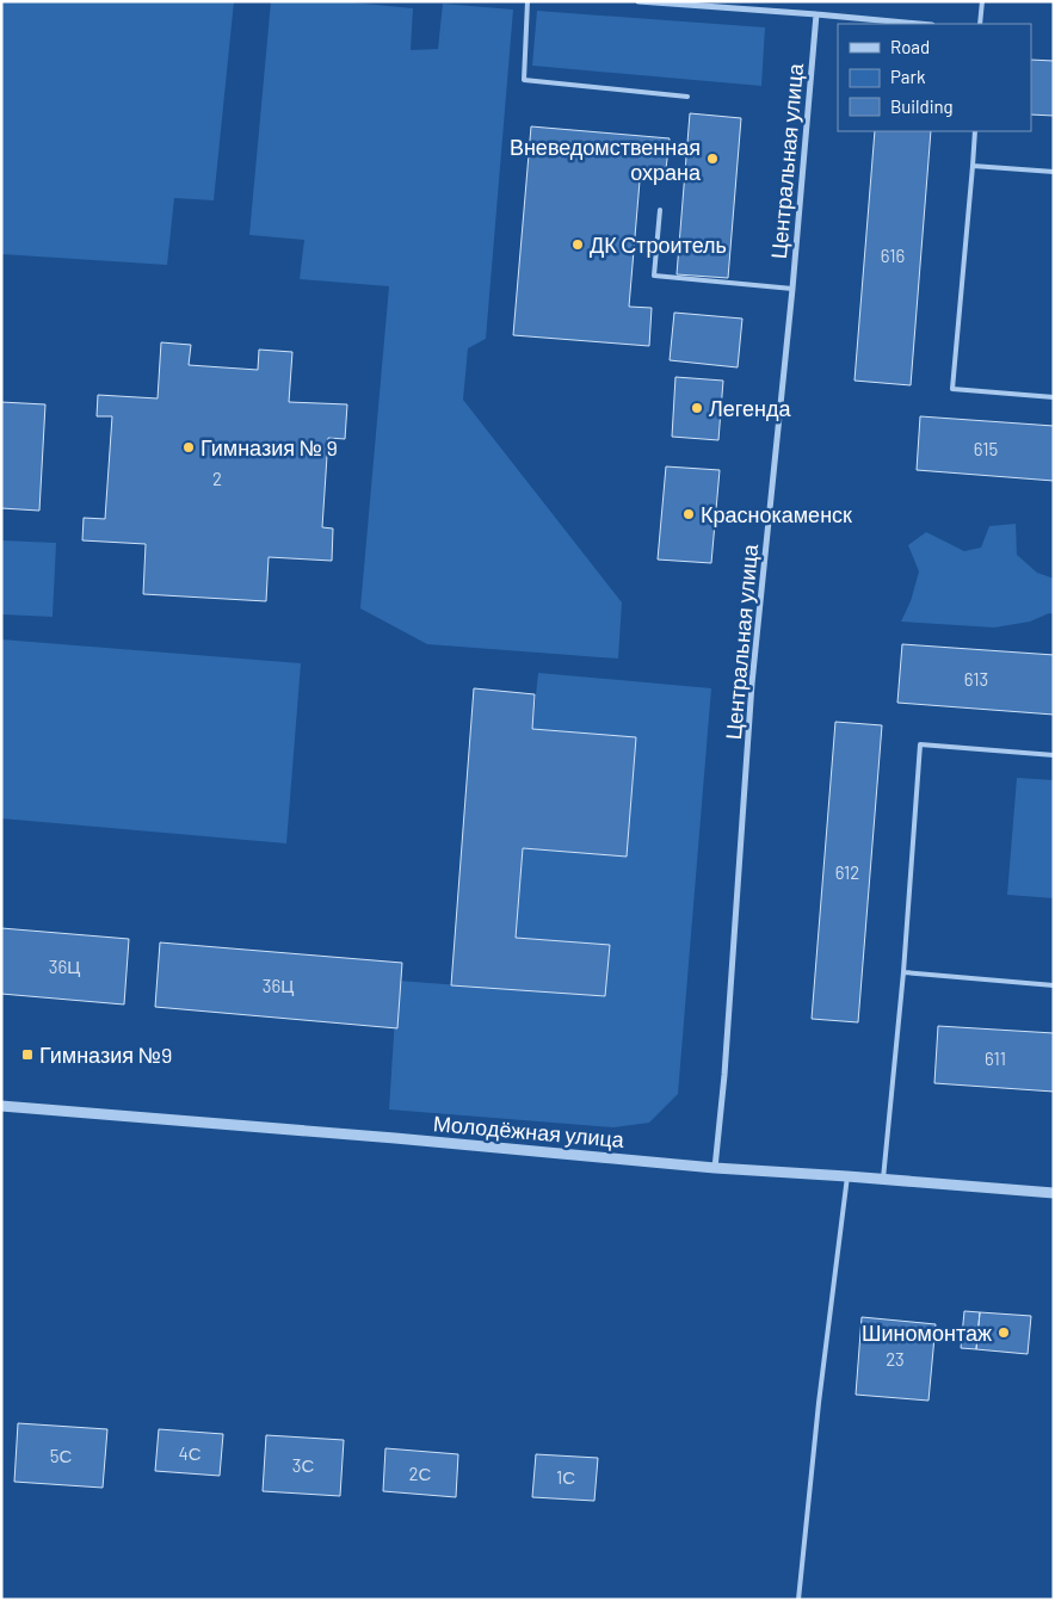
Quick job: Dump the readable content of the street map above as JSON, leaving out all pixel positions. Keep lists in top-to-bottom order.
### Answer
{
  "streets": {
    "street": ["Центральная улица", "Молодёжная улица"]
  },
  "crossings": [
    ["Центральная улица", "Молодёжная улица"]
  ],
  "places": {
    "other": [
      "Вневедомственная охрана",
      "ДК Строитель",
      "Легенда",
      "Гимназия № 9",
      "Краснокаменск",
      "Шиномонтаж"
    ],
    "transit": ["Гимназия №9"]
  },
  "house_numbers": [
    "616",
    "615",
    "2",
    "613",
    "612",
    "36Ц",
    "36Ц",
    "611",
    "23",
    "4С",
    "5С",
    "3С",
    "2С",
    "1С"
  ],
  "legend": ["Road", "Park", "Building"]
}
